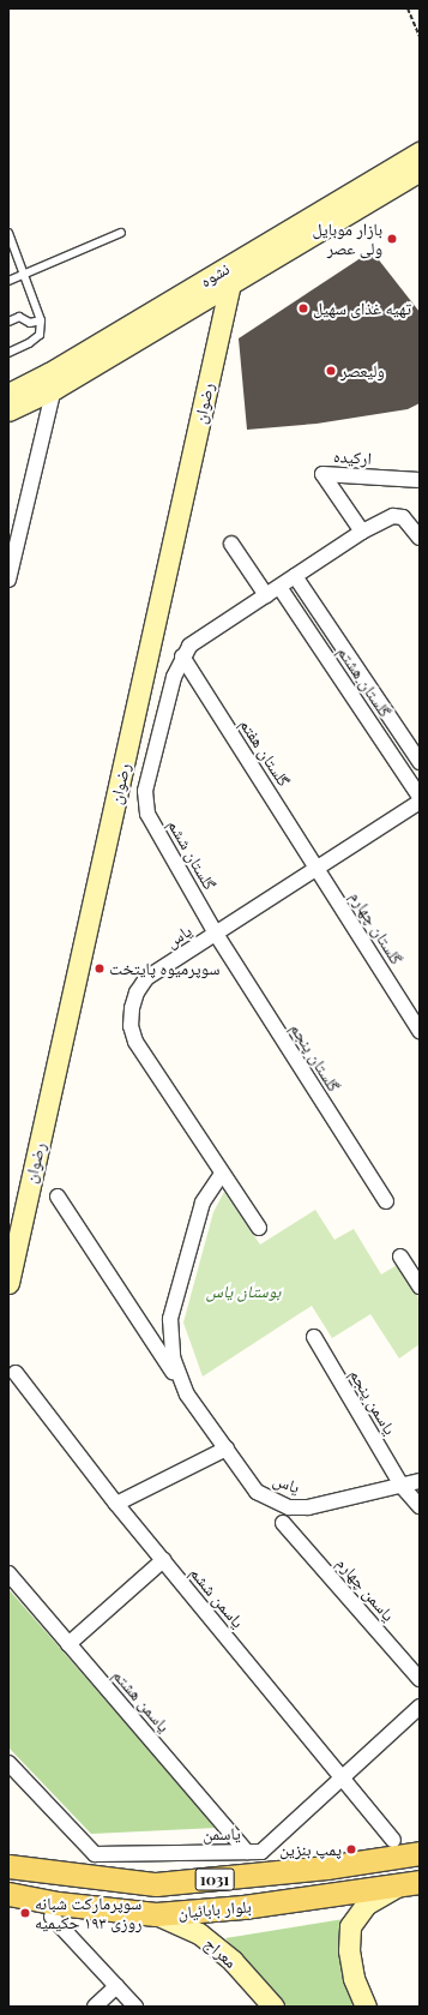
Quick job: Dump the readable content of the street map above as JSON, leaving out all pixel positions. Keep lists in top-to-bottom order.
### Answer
{
  "streets": {
    "main road": [
      "نشوه",
      "رضوان",
      "1031",
      "بلوار بابائیان",
      "معراج"
    ],
    "street": [
      "ارکیده",
      "گلستان هشتم",
      "گلستان هفتم",
      "گلستان ششم",
      "گلستان چهارم",
      "یاس",
      "گلستان پنجم",
      "یاسمن پنجم",
      "یاسمن چهارم",
      "یاسمن ششم",
      "یاسمن هشتم",
      "یاسمن"
    ]
  },
  "crossings": [
    ["نشوه", "رضوان"],
    ["گلستان هشتم", "یاس"],
    ["گلستان هفتم", "گلستان ششم"],
    ["گلستان هفتم", "گلستان چهارم"],
    ["گلستان هفتم", "یاس"],
    ["گلستان ششم", "یاس"],
    ["گلستان ششم", "گلستان پنجم"],
    ["گلستان چهارم", "یاس"],
    ["یاس", "گلستان پنجم"],
    ["یاس", "یاسمن پنجم"],
    ["یاسمن ششم", "یاسمن"],
    ["یاسمن هشتم", "یاسمن"],
    ["بلوار بابائیان", "معراج"]
  ],
  "parks": ["بوستان یاس"],
  "places": [
    "بازار موبایل ولی عصر",
    "تهیه غذای سهیل",
    "ولیعصر",
    "سوپرمیوه پایتخت",
    "پمپ بنزین",
    "سوپرمارکت شبانه روزی ۱۹۳ حکیمیه"
  ]
}
